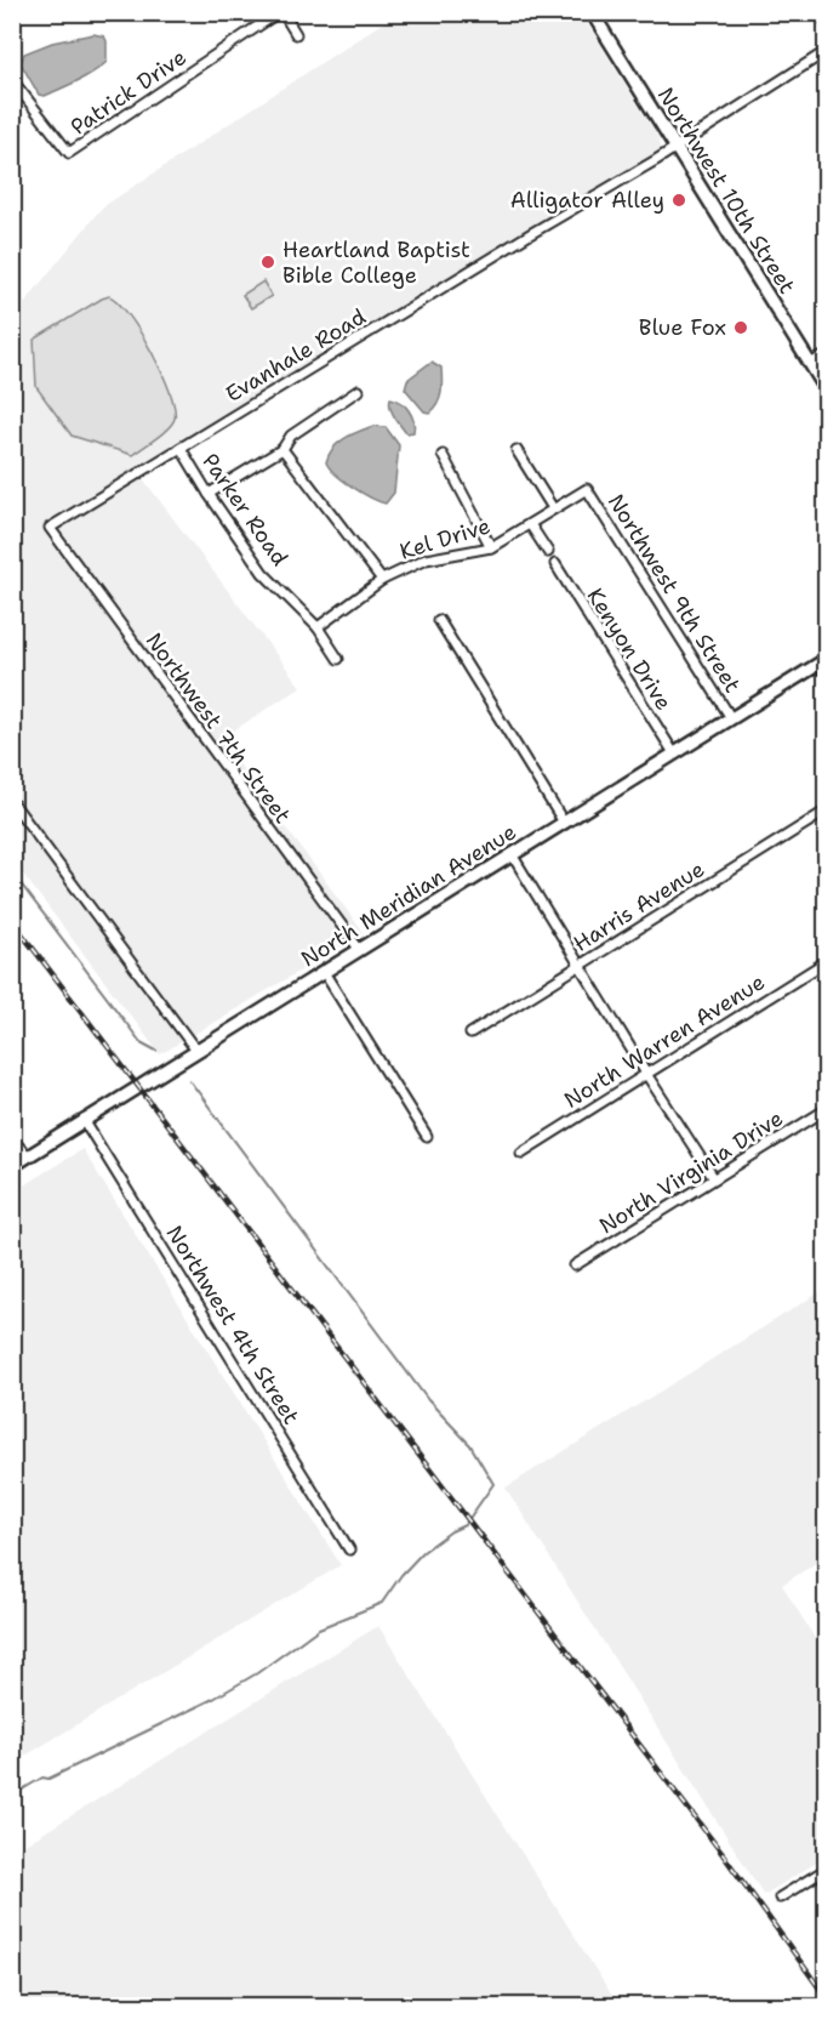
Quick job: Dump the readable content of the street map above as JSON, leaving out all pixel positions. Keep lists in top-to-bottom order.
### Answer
{
  "streets": {
    "main road": ["Northwest 10th Street", "North Meridian Avenue"],
    "street": [
      "Patrick Drive",
      "Evanhale Road",
      "Parker Road",
      "Kel Drive",
      "Northwest 9th Street",
      "Kenyon Drive",
      "Northwest 7th Street",
      "Harris Avenue",
      "North Warren Avenue",
      "North Virginia Drive",
      "Northwest 4th Street"
    ]
  },
  "crossings": [
    ["Northwest 10th Street", "Evanhale Road"],
    ["Evanhale Road", "Parker Road"],
    ["Evanhale Road", "Northwest 7th Street"],
    ["Parker Road", "Kel Drive"],
    ["Kel Drive", "Northwest 9th Street"],
    ["Northwest 9th Street", "North Meridian Avenue"],
    ["Kenyon Drive", "North Meridian Avenue"],
    ["Northwest 7th Street", "North Meridian Avenue"],
    ["North Meridian Avenue", "Northwest 4th Street"]
  ],
  "places": ["Alligator Alley", "Heartland Baptist Bible College", "Blue Fox"]
}
